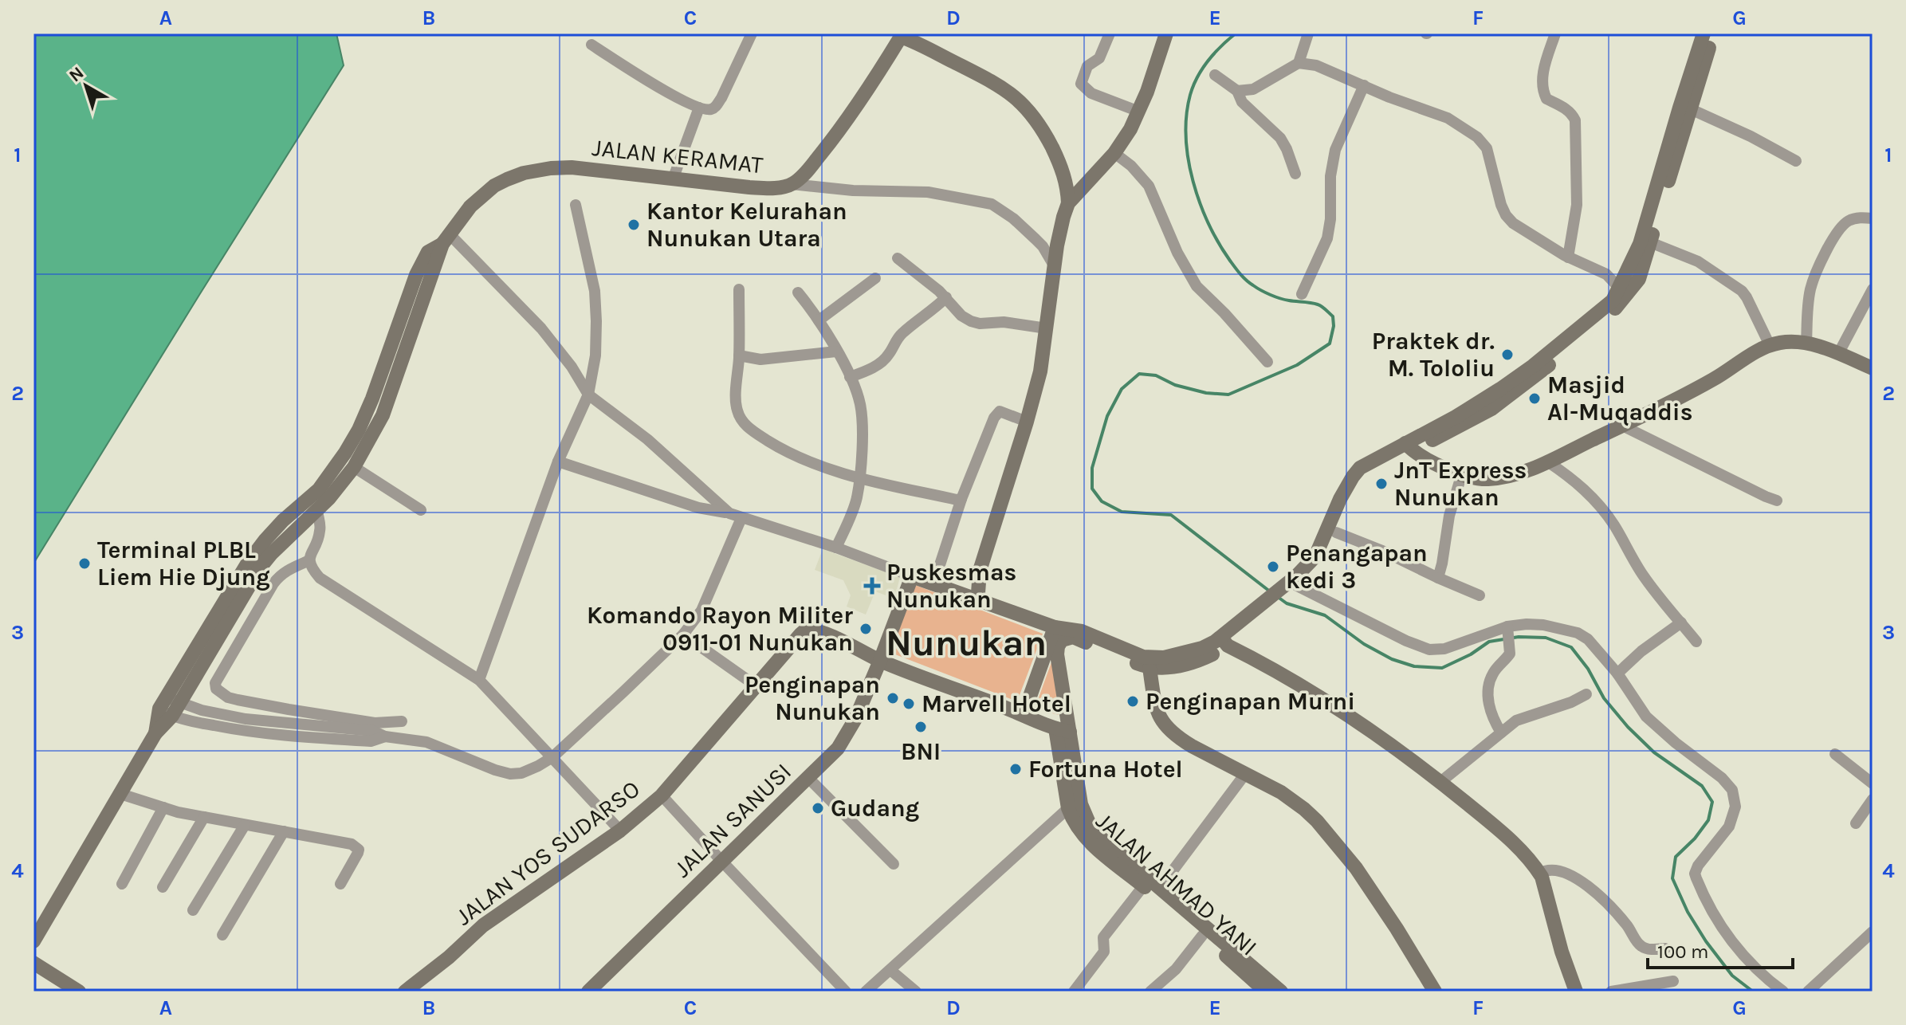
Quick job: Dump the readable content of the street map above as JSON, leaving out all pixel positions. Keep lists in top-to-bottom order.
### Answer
{
  "streets": {
    "street": [
      "JALAN KERAMAT",
      "JALAN SANUSI",
      "JALAN YOS SUDARSO",
      "JALAN AHMAD YANI"
    ]
  },
  "crossings": [
    ["JALAN SANUSI", "JALAN YOS SUDARSO"]
  ],
  "districts": ["Nunukan"],
  "places": {
    "other": [
      "Kantor Kelurahan Nunukan Utara",
      "Praktek dr. M. Tololiu",
      "Masjid Al-Muqaddis",
      "JnT Express Nunukan",
      "Terminal PLBL Liem Hie Djung",
      "Penangapan kedi 3",
      "Komando Rayon Militer 0911-01 Nunukan",
      "Penginapan Nunukan",
      "Penginapan Murni",
      "Marvell Hotel",
      "BNI",
      "Fortuna Hotel",
      "Gudang"
    ],
    "health": ["Puskesmas Nunukan"]
  },
  "scale_bar": "100 m",
  "north": "top left",
  "grid": {
    "columns": [
      "A",
      "B",
      "C",
      "D",
      "E",
      "F",
      "G"
    ],
    "rows": [
      "1",
      "2",
      "3",
      "4"
    ]
  }
}
